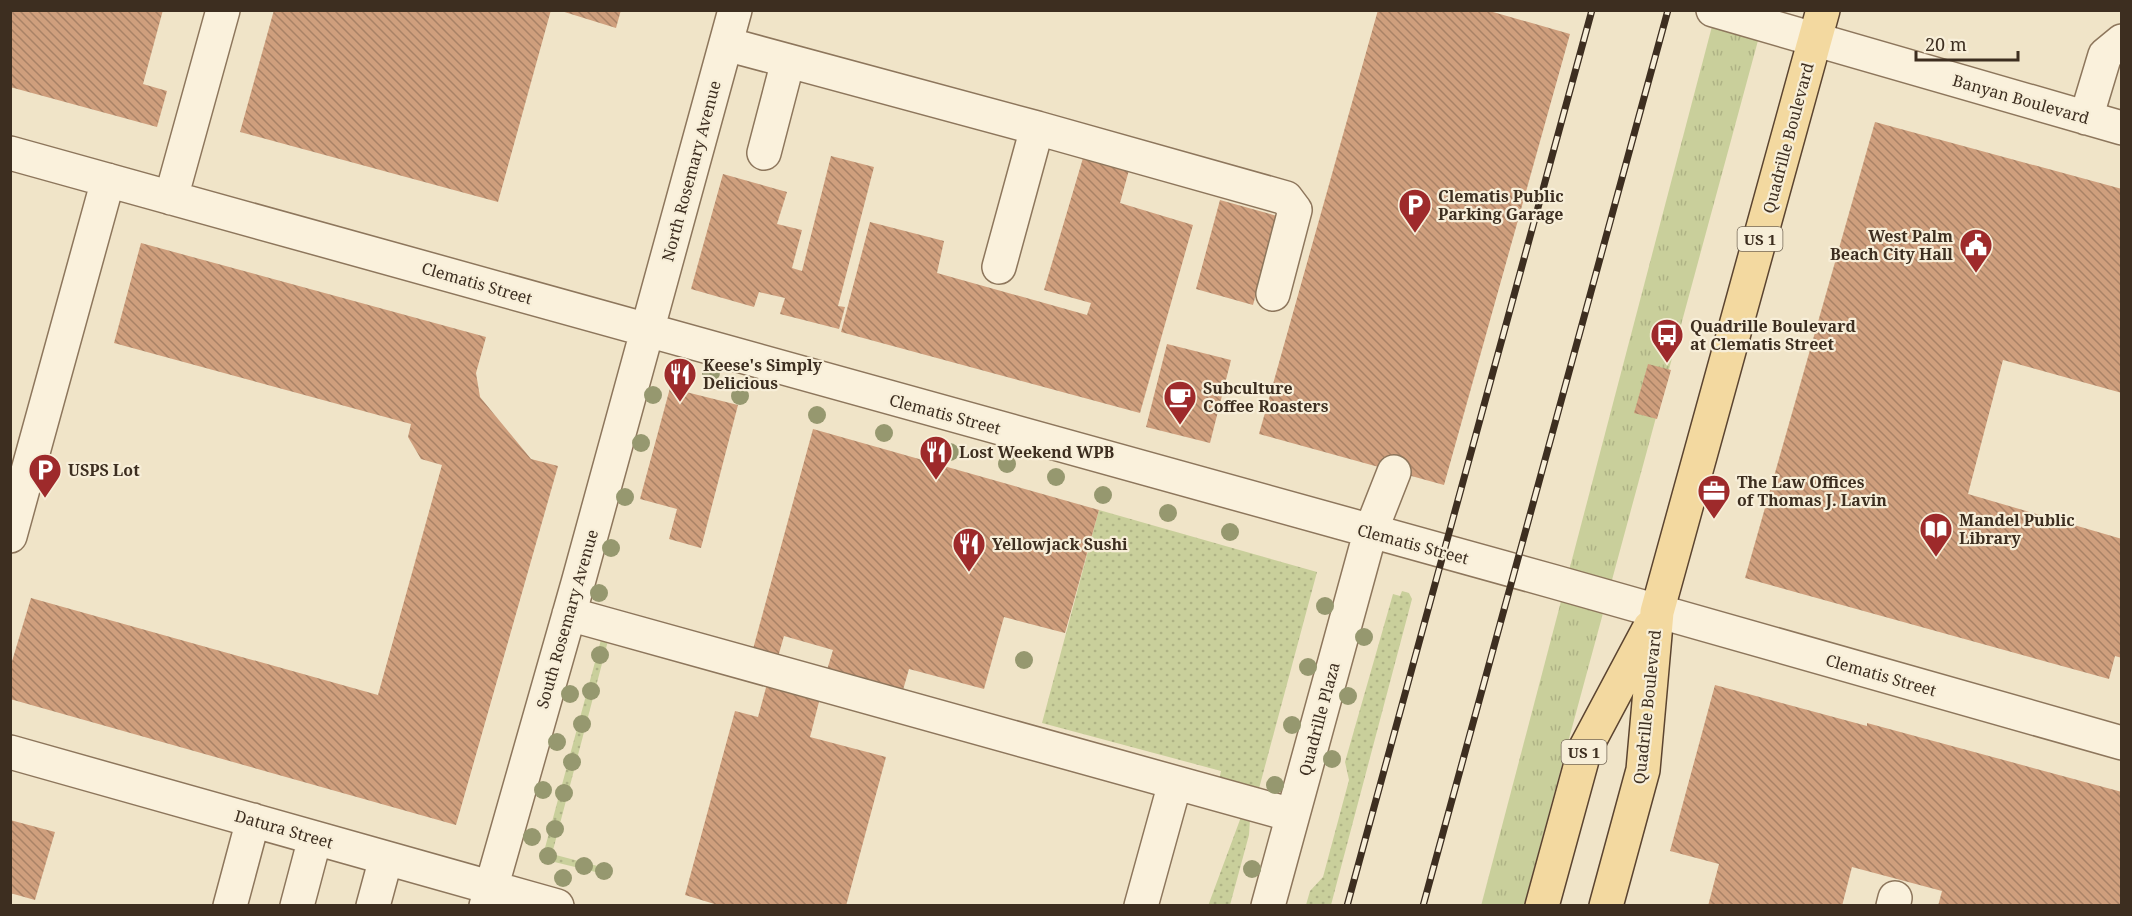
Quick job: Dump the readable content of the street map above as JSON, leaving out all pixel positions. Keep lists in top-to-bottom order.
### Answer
{
  "streets": {
    "main road": ["Quadrille Boulevard", "US 1"],
    "street": [
      "Banyan Boulevard",
      "North Rosemary Avenue",
      "Clematis Street",
      "South Rosemary Avenue",
      "Quadrille Plaza",
      "Datura Street"
    ]
  },
  "crossings": [
    ["Banyan Boulevard", "Quadrille Boulevard"],
    ["Quadrille Boulevard", "Clematis Street"],
    ["North Rosemary Avenue", "Clematis Street"],
    ["North Rosemary Avenue", "South Rosemary Avenue"],
    ["Clematis Street", "South Rosemary Avenue"],
    ["Clematis Street", "Quadrille Plaza"],
    ["South Rosemary Avenue", "Datura Street"]
  ],
  "places": {
    "parking": ["Clematis Public Parking Garage", "USPS Lot"],
    "public building": ["West Palm Beach City Hall"],
    "bus stop": ["Quadrille Boulevard at Clematis Street"],
    "restaurant": ["Keese's Simply Delicious", "Lost Weekend WPB", "Yellowjack Sushi"],
    "cafe": ["Subculture Coffee Roasters"],
    "office": ["The Law Offices of Thomas J. Lavin"],
    "library": ["Mandel Public Library"]
  },
  "scale_bar": "20 m"
}
